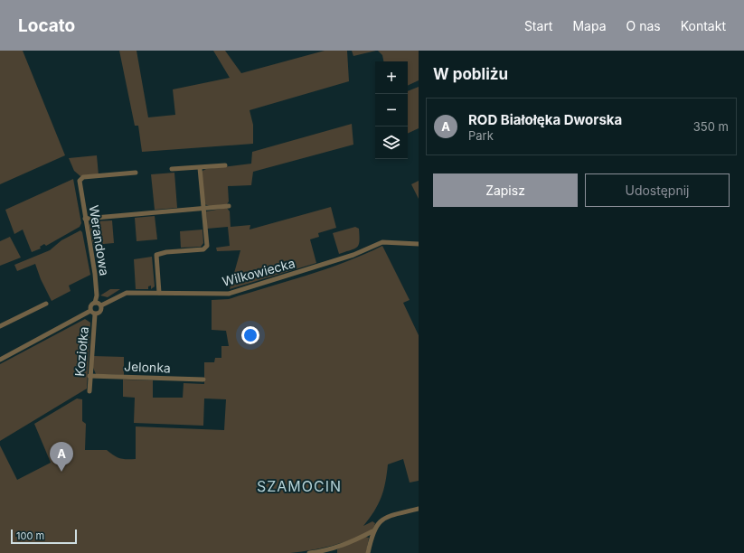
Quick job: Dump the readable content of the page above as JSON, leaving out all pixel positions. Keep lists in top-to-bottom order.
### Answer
{
  "streets": {
    "street": [
      "Werandowa",
      "Wilkowiecka",
      "Koziołka",
      "Jelonka"
    ]
  },
  "crossings": [
    ["Werandowa", "Wilkowiecka"],
    ["Werandowa", "Koziołka"],
    ["Wilkowiecka", "Koziołka"],
    ["Koziołka", "Jelonka"]
  ],
  "districts": ["SZAMOCIN"],
  "scale_bar": "100 m",
  "page": {
    "header": "Locato",
    "nav": [
      "Start",
      "Mapa",
      "O nas",
      "Kontakt"
    ],
    "heading": "W pobliżu",
    "map_buttons": ["+", "−"],
    "list": [
      {
        "mark": "A",
        "name": "ROD Białołęka Dworska",
        "note": "Park",
        "value": "350 m"
      }
    ],
    "buttons": ["Zapisz", "Udostępnij"],
    "pins": "A",
    "scale": "100 m"
  }
}
